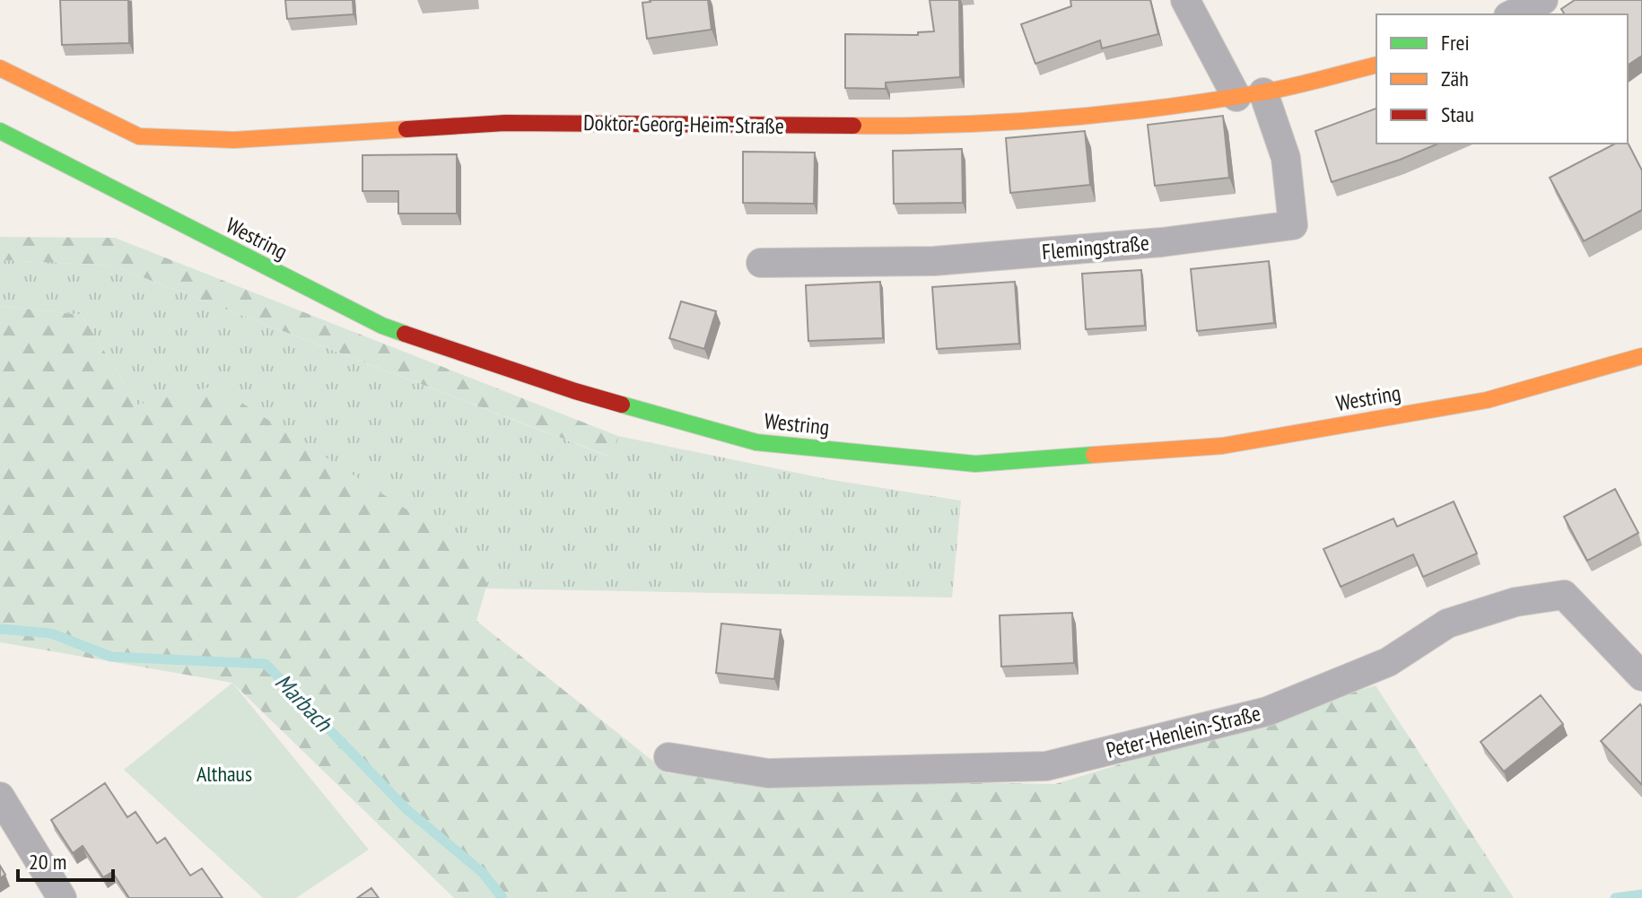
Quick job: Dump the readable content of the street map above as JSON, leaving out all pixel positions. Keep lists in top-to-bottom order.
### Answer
{
  "streets": {
    "main road": ["Doktor-Georg-Heim-Straße", "Westring"],
    "street": ["Flemingstraße", "Peter-Henlein-Straße"]
  },
  "crossings": [
    ["Doktor-Georg-Heim-Straße", "Flemingstraße"]
  ],
  "water": ["Marbach"],
  "parks": ["Althaus"],
  "legend": ["Frei", "Zäh", "Stau"],
  "scale_bar": "20 m"
}
